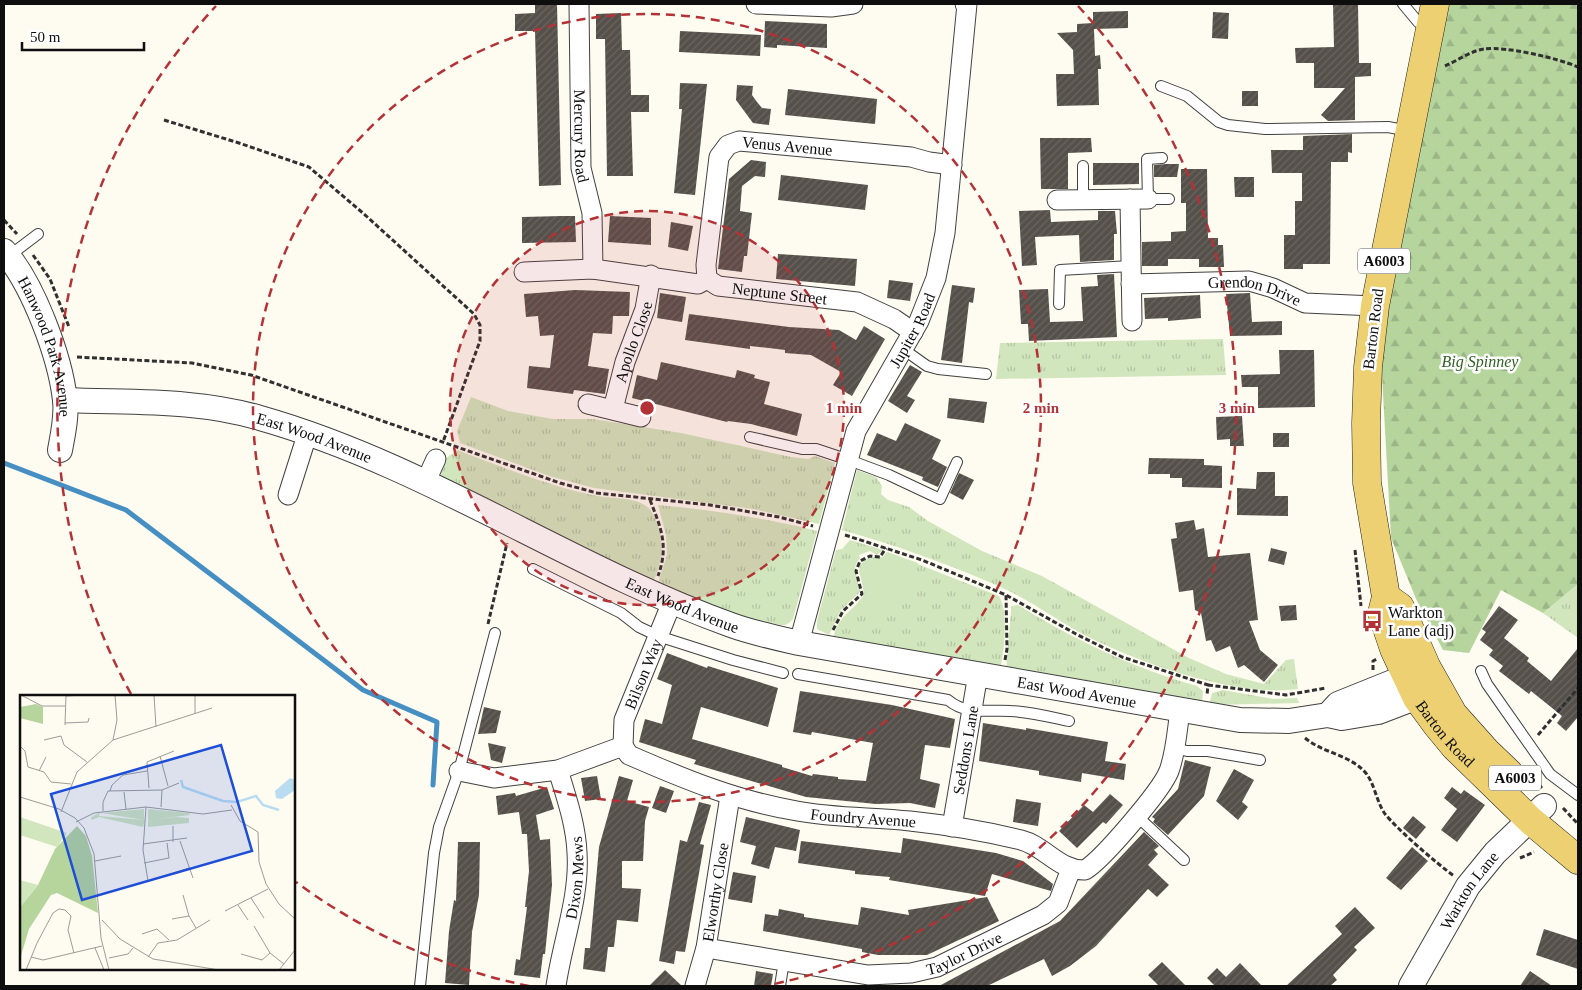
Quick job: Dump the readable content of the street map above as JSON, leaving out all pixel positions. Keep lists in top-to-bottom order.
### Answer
{
  "streets": {
    "main road": ["A6003", "Barton Road"],
    "street": [
      "Mercury Road",
      "Venus Avenue",
      "Neptune Street",
      "Grendon Drive",
      "Jupiter Road",
      "Apollo Close",
      "Hanwood Park Avenue",
      "East Wood Avenue",
      "Bilson Way",
      "Seddons Lane",
      "Foundry Avenue",
      "Dixon Mews",
      "Warkton Lane",
      "Elworthy Close",
      "Taylor Drive"
    ]
  },
  "crossings": [
    ["Mercury Road", "Neptune Street"],
    ["Venus Avenue", "Neptune Street"],
    ["Venus Avenue", "Jupiter Road"],
    ["Neptune Street", "Jupiter Road"],
    ["Neptune Street", "Apollo Close"],
    ["Grendon Drive", "Barton Road"],
    ["Barton Road", "East Wood Avenue"],
    ["Barton Road", "Warkton Lane"],
    ["Jupiter Road", "East Wood Avenue"],
    ["Hanwood Park Avenue", "East Wood Avenue"],
    ["East Wood Avenue", "Bilson Way"],
    ["East Wood Avenue", "Seddons Lane"],
    ["Bilson Way", "Foundry Avenue"],
    ["Seddons Lane", "Foundry Avenue"],
    ["Foundry Avenue", "Elworthy Close"],
    ["Foundry Avenue", "Taylor Drive"],
    ["Elworthy Close", "Taylor Drive"]
  ],
  "parks": ["Big Spinney"],
  "places": {
    "bus stop": ["Warkton Lane (adj)"]
  },
  "scale_bar": "50 m",
  "rings": ["1 min", "2 min", "3 min"]
}
